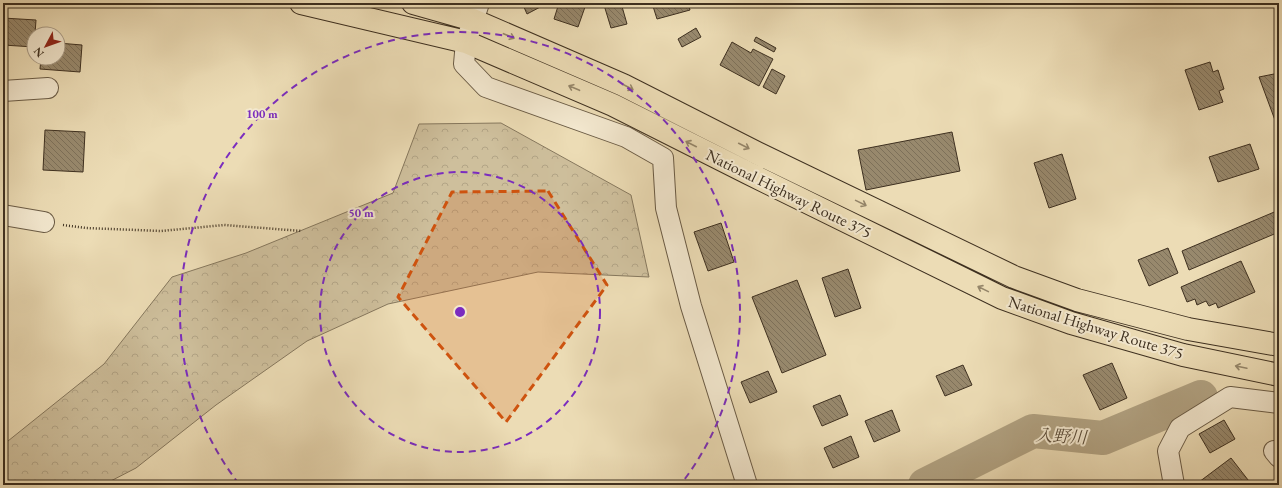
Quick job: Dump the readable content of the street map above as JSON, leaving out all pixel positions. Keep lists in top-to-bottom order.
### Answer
{
  "streets": {
    "highway": ["National Highway Route 375"]
  },
  "water": ["入野川"],
  "north": "bottom left",
  "rings": ["100 m", "50 m"]
}
